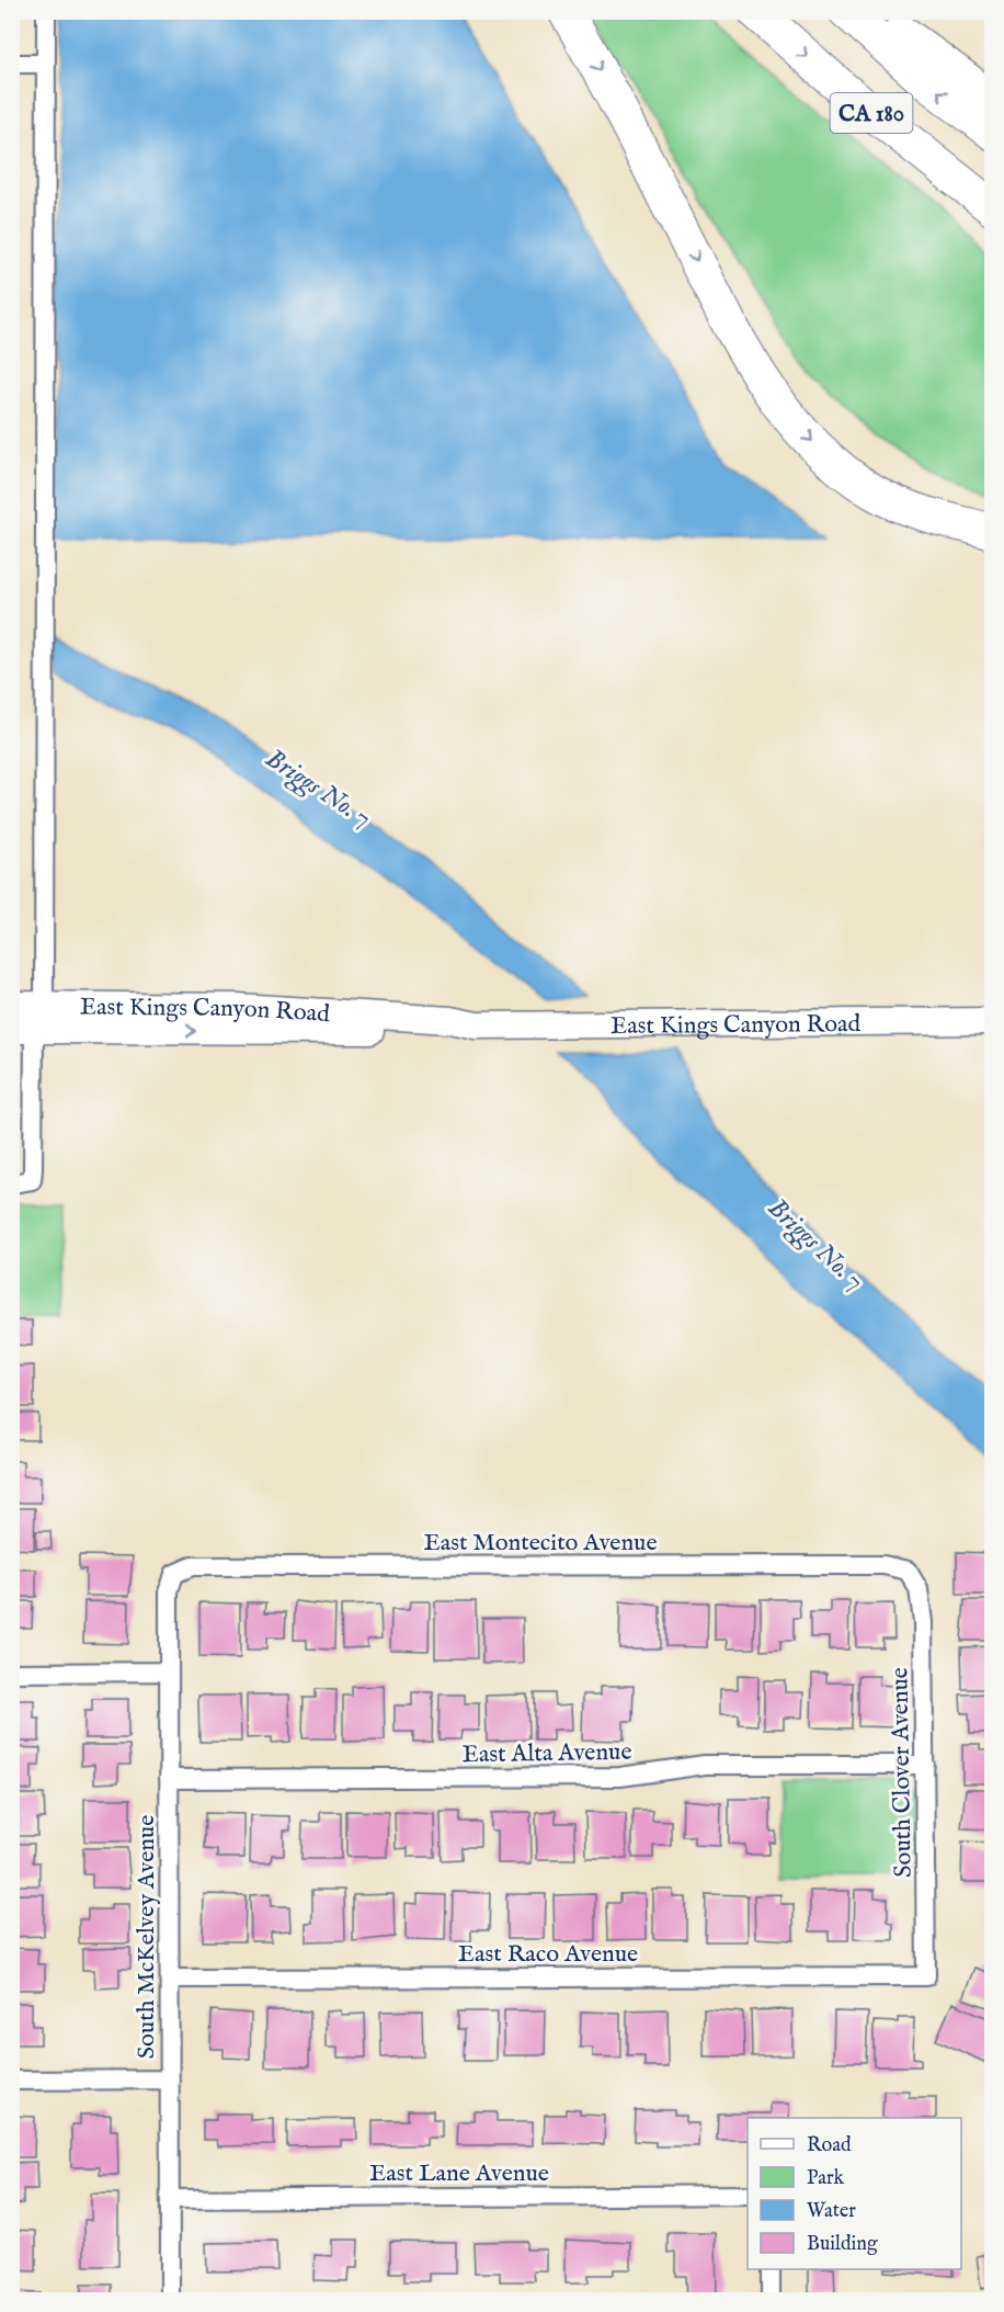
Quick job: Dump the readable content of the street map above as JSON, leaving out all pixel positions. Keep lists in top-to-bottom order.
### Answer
{
  "streets": {
    "highway": ["CA 180"],
    "main road": ["East Kings Canyon Road"],
    "street": [
      "East Montecito Avenue",
      "East Alta Avenue",
      "South Clover Avenue",
      "South McKelvey Avenue",
      "East Raco Avenue",
      "East Lane Avenue"
    ]
  },
  "crossings": [
    ["East Montecito Avenue", "South Clover Avenue"],
    ["East Montecito Avenue", "South McKelvey Avenue"],
    ["East Alta Avenue", "South Clover Avenue"],
    ["East Alta Avenue", "South McKelvey Avenue"],
    ["South Clover Avenue", "East Raco Avenue"],
    ["South McKelvey Avenue", "East Raco Avenue"],
    ["South McKelvey Avenue", "East Lane Avenue"]
  ],
  "water": ["Briggs No. 7"],
  "legend": [
    "Road",
    "Park",
    "Water",
    "Building"
  ]
}
